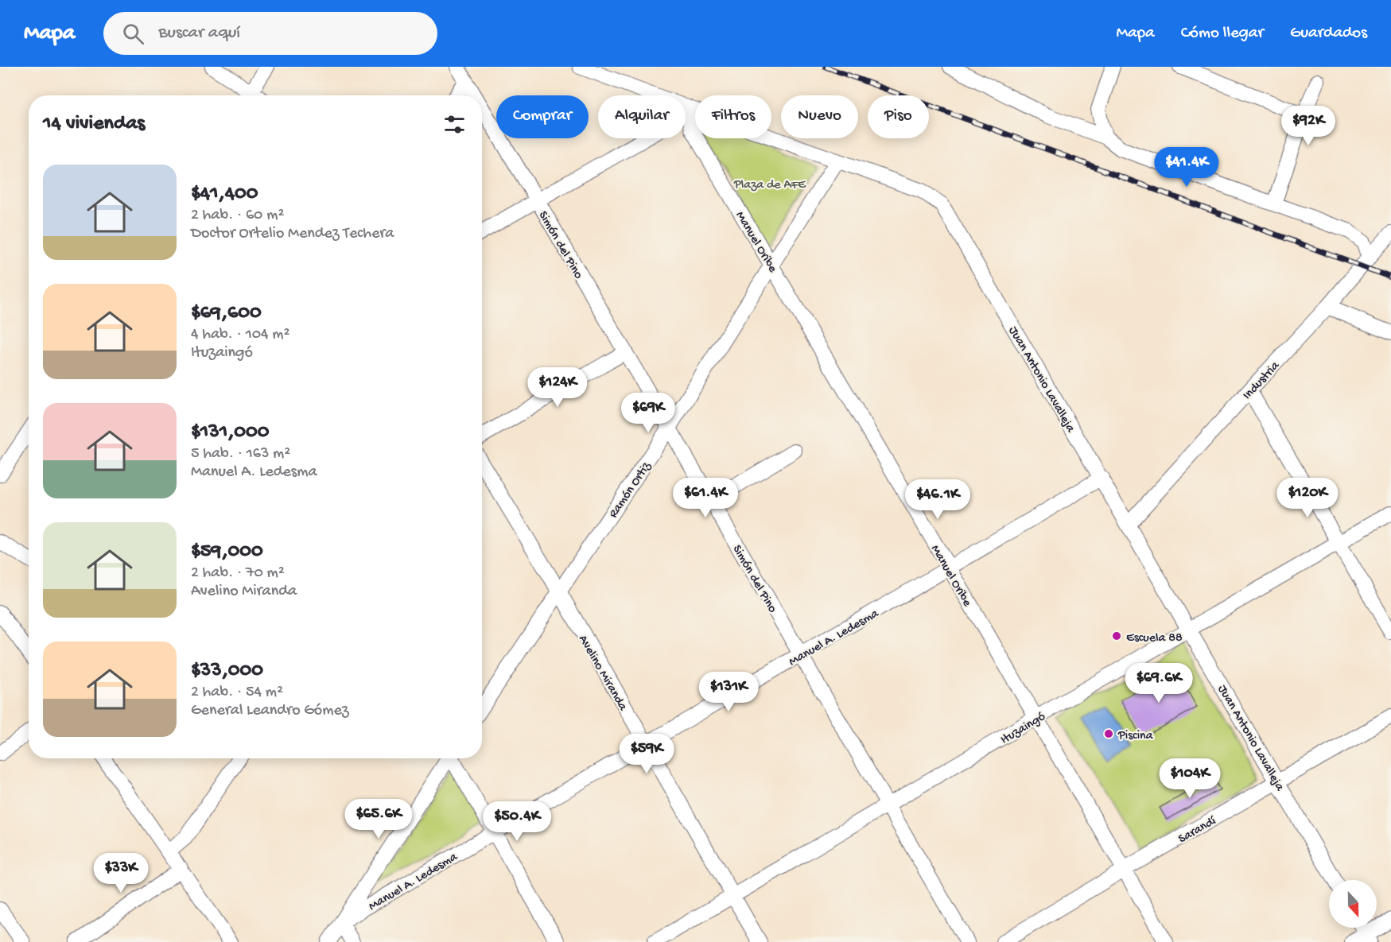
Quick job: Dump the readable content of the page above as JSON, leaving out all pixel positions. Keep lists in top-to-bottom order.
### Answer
{
  "streets": {
    "street": [
      "Manuel Oribe",
      "Simón del Pino",
      "Juan Antonio Lavalleja",
      "Industria",
      "Ramón Ortiz",
      "Manuel A. Ledesma",
      "Avelino Miranda",
      "Ituzaingó",
      "Sarandí"
    ]
  },
  "crossings": [
    ["Manuel Oribe", "Juan Antonio Lavalleja"],
    ["Manuel Oribe", "Ramón Ortiz"],
    ["Manuel Oribe", "Manuel A. Ledesma"],
    ["Manuel Oribe", "Ituzaingó"],
    ["Manuel Oribe", "Sarandí"],
    ["Simón del Pino", "Ramón Ortiz"],
    ["Simón del Pino", "Manuel A. Ledesma"],
    ["Simón del Pino", "Ituzaingó"],
    ["Juan Antonio Lavalleja", "Industria"],
    ["Juan Antonio Lavalleja", "Ramón Ortiz"],
    ["Juan Antonio Lavalleja", "Manuel A. Ledesma"],
    ["Juan Antonio Lavalleja", "Ituzaingó"],
    ["Juan Antonio Lavalleja", "Sarandí"],
    ["Ramón Ortiz", "Avelino Miranda"],
    ["Manuel A. Ledesma", "Avelino Miranda"],
    ["Avelino Miranda", "Ituzaingó"]
  ],
  "parks": ["Plaza de AFE"],
  "places": ["Escuela 88", "Piscina"],
  "north": "bottom",
  "page": {
    "header": "Mapa",
    "search": "Buscar aquí",
    "nav": ["Mapa", "Cómo llegar", "Guardados"],
    "chip": [
      "Comprar",
      "Alquilar",
      "Filtros",
      "Nuevo",
      "Piso"
    ],
    "heading": "14 viviendas",
    "price": [
      "$92K",
      "$41.4K",
      "$124K",
      "$69K",
      "$61.4K",
      "$120K",
      "$46.1K",
      "$69.6K",
      "$131K",
      "$59K",
      "$104K",
      "$65.6K",
      "$50.4K",
      "$33K"
    ],
    "list": [
      {
        "name": "$41,400",
        "note": "2 hab. · 60 m² · Doctor Ortelio Mendez Techera"
      },
      {
        "name": "$69,600",
        "note": "4 hab. · 104 m² · Ituzaingó"
      },
      {
        "name": "$131,000",
        "note": "5 hab. · 163 m² · Manuel A. Ledesma"
      },
      {
        "name": "$59,000",
        "note": "2 hab. · 70 m² · Avelino Miranda"
      },
      {
        "name": "$33,000",
        "note": "2 hab. · 54 m² · General Leandro Gómez"
      }
    ]
  }
}
